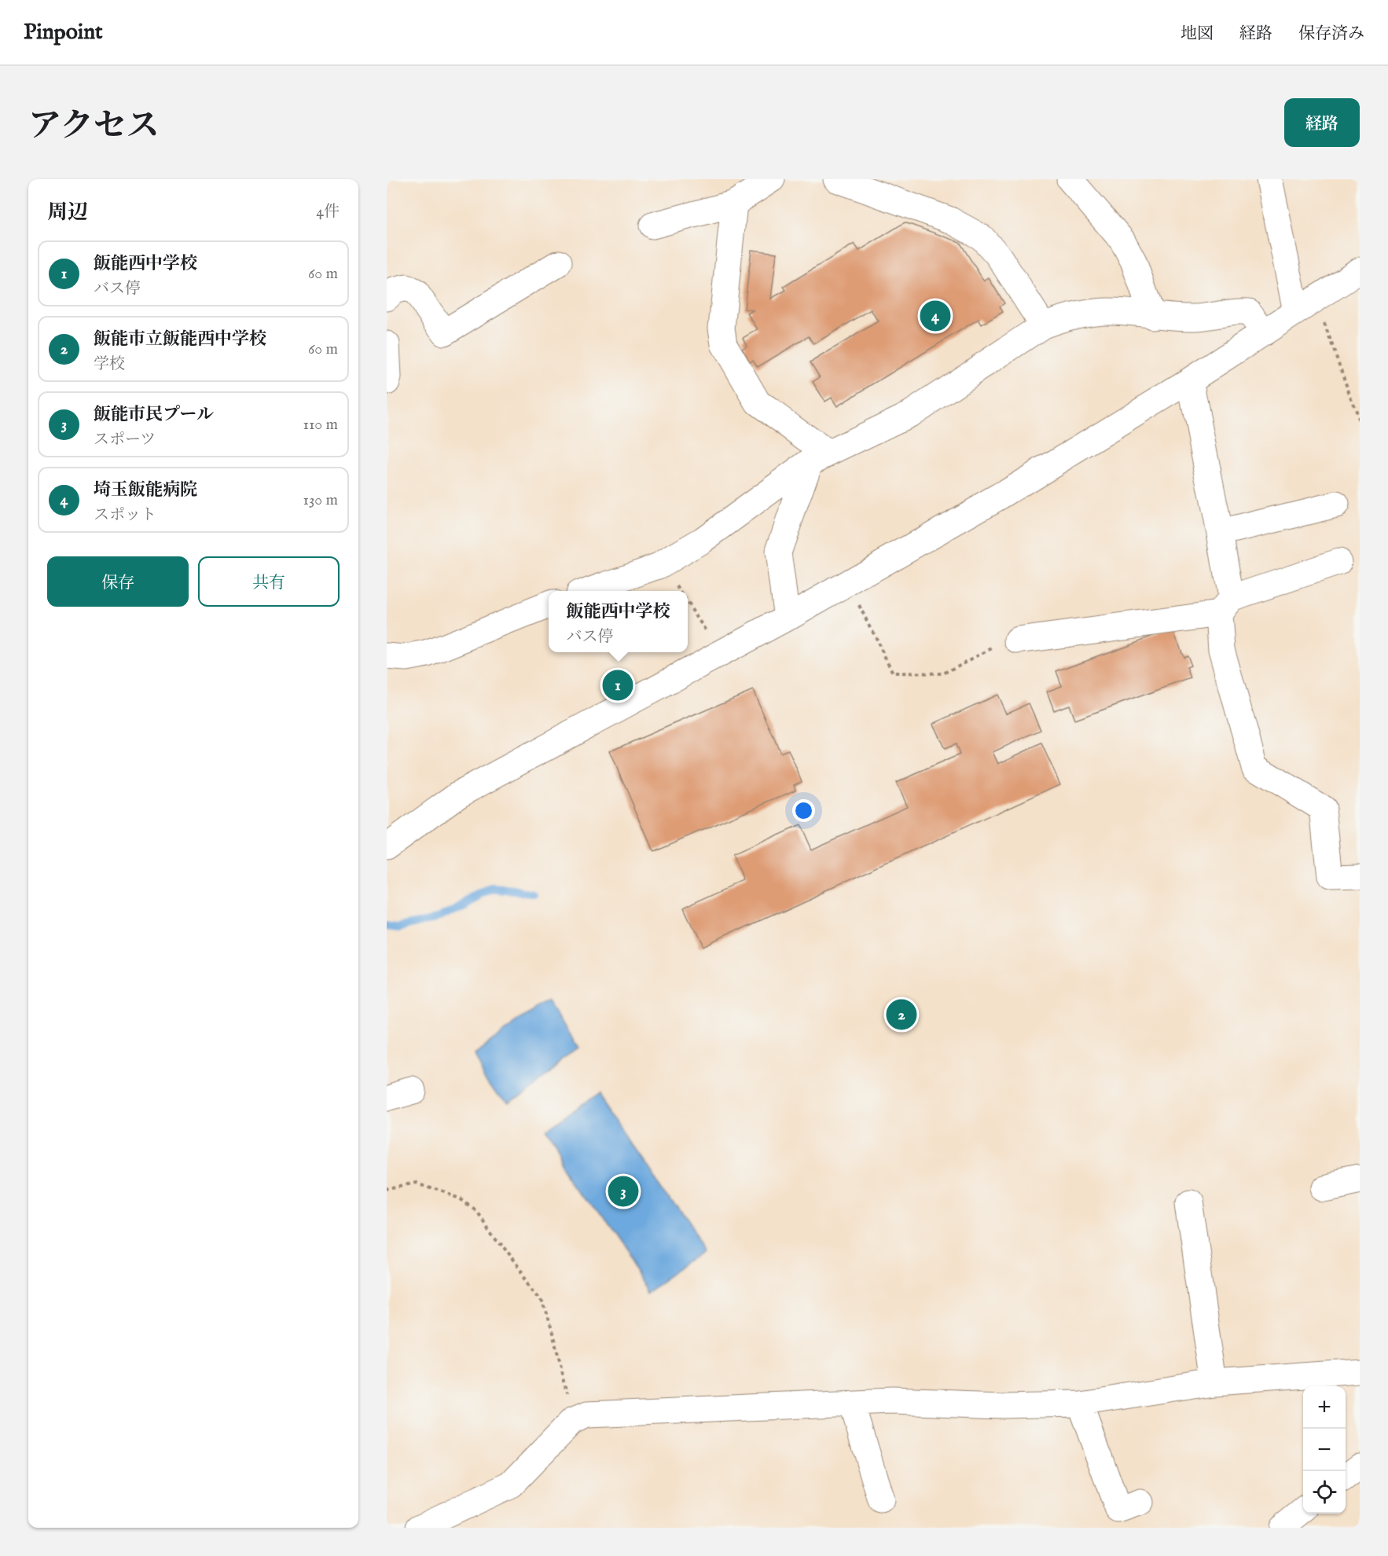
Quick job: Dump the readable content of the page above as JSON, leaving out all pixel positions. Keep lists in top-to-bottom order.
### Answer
{
  "page": {
    "header": "Pinpoint",
    "nav": ["地図", "経路", "保存済み"],
    "title": "アクセス",
    "buttons": [
      "経路",
      ["保存", "共有"]
    ],
    "heading": ["周辺", "4件"],
    "list": [
      {
        "mark": "1",
        "name": "飯能西中学校",
        "note": "バス停",
        "value": "60 m"
      },
      {
        "mark": "2",
        "name": "飯能市立飯能西中学校",
        "note": "学校",
        "value": "60 m"
      },
      {
        "mark": "3",
        "name": "飯能市民プール",
        "note": "スポーツ",
        "value": "110 m"
      },
      {
        "mark": "4",
        "name": "埼玉飯能病院",
        "note": "スポット",
        "value": "130 m"
      }
    ],
    "pins": [
      "4",
      "1",
      "2",
      "3"
    ],
    "popup": ["飯能西中学校", "バス停"],
    "map_buttons": ["+", "−"]
  }
}
